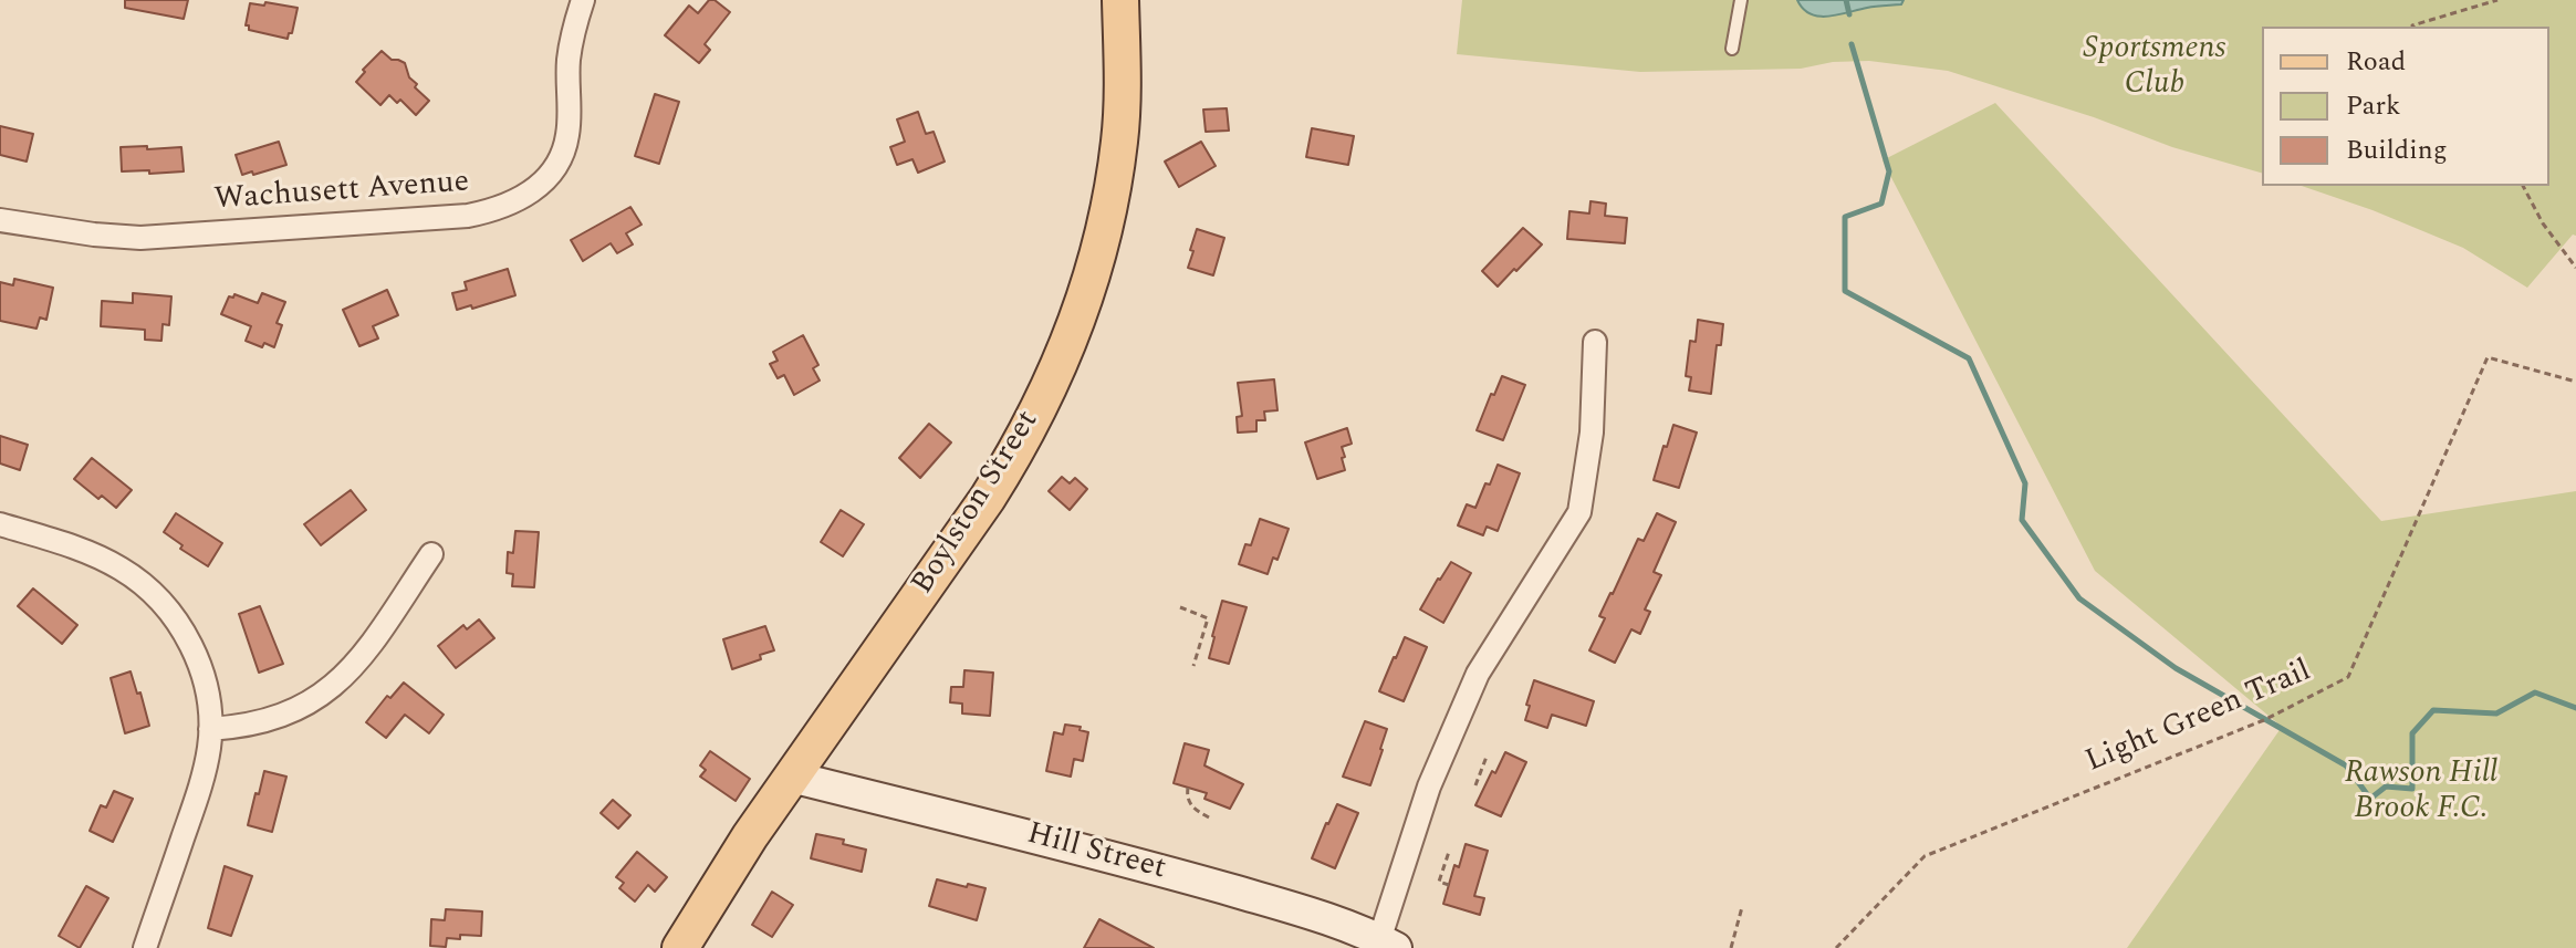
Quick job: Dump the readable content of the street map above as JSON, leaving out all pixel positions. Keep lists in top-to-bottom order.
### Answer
{
  "streets": {
    "main road": ["Boylston Street"],
    "street": ["Wachusett Avenue", "Hill Street"],
    "path": ["Light Green Trail"]
  },
  "crossings": [
    ["Boylston Street", "Hill Street"]
  ],
  "parks": ["Sportsmens Club", "Rawson Hill Brook F.C."],
  "legend": ["Road", "Park", "Building"]
}
